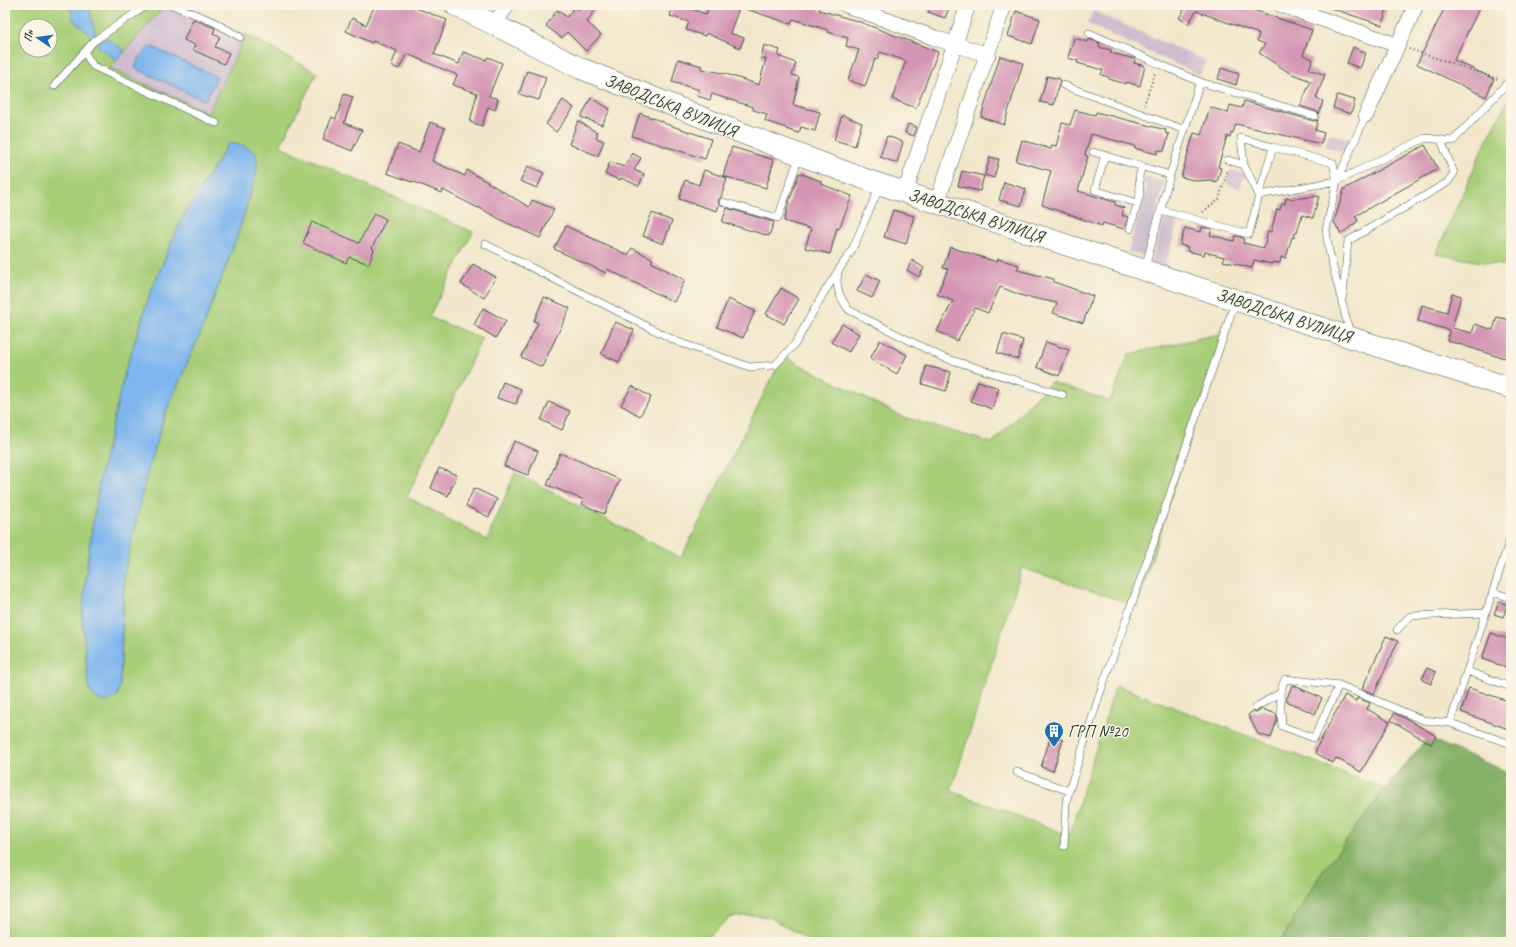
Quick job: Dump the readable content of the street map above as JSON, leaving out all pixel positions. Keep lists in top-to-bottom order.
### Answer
{
  "streets": {
    "main road": ["ЗАВОДСЬКА ВУЛИЦЯ"]
  },
  "places": {
    "building": ["ГРП №20"]
  },
  "north": "left"
}
